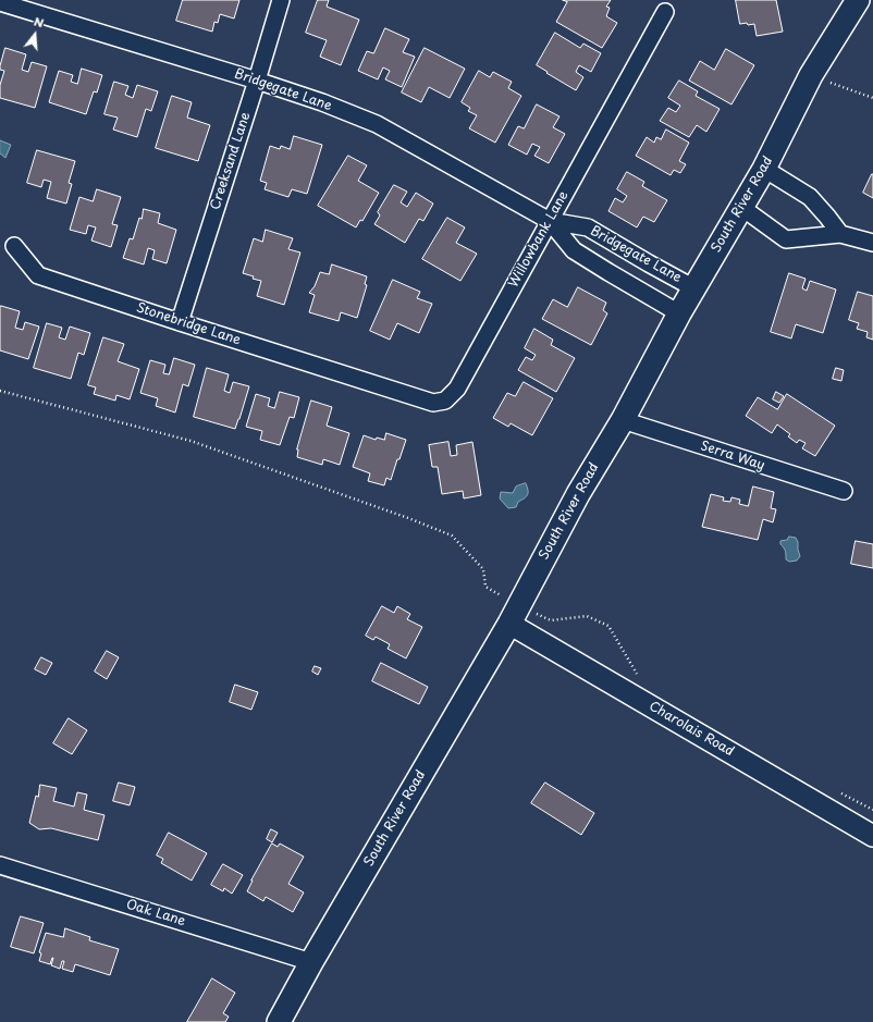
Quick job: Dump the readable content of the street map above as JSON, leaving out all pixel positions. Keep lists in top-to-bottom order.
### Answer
{
  "streets": {
    "main road": ["South River Road"],
    "street": [
      "Bridgegate Lane",
      "Creeksand Lane",
      "Willowbank Lane",
      "Stonebridge Lane",
      "Serra Way",
      "Charolais Road",
      "Oak Lane"
    ]
  },
  "crossings": [
    ["Bridgegate Lane", "Creeksand Lane"],
    ["Bridgegate Lane", "South River Road"],
    ["Bridgegate Lane", "Willowbank Lane"],
    ["Creeksand Lane", "Stonebridge Lane"],
    ["South River Road", "Serra Way"],
    ["South River Road", "Charolais Road"],
    ["South River Road", "Oak Lane"],
    ["Willowbank Lane", "Stonebridge Lane"]
  ],
  "north": "top"
}
